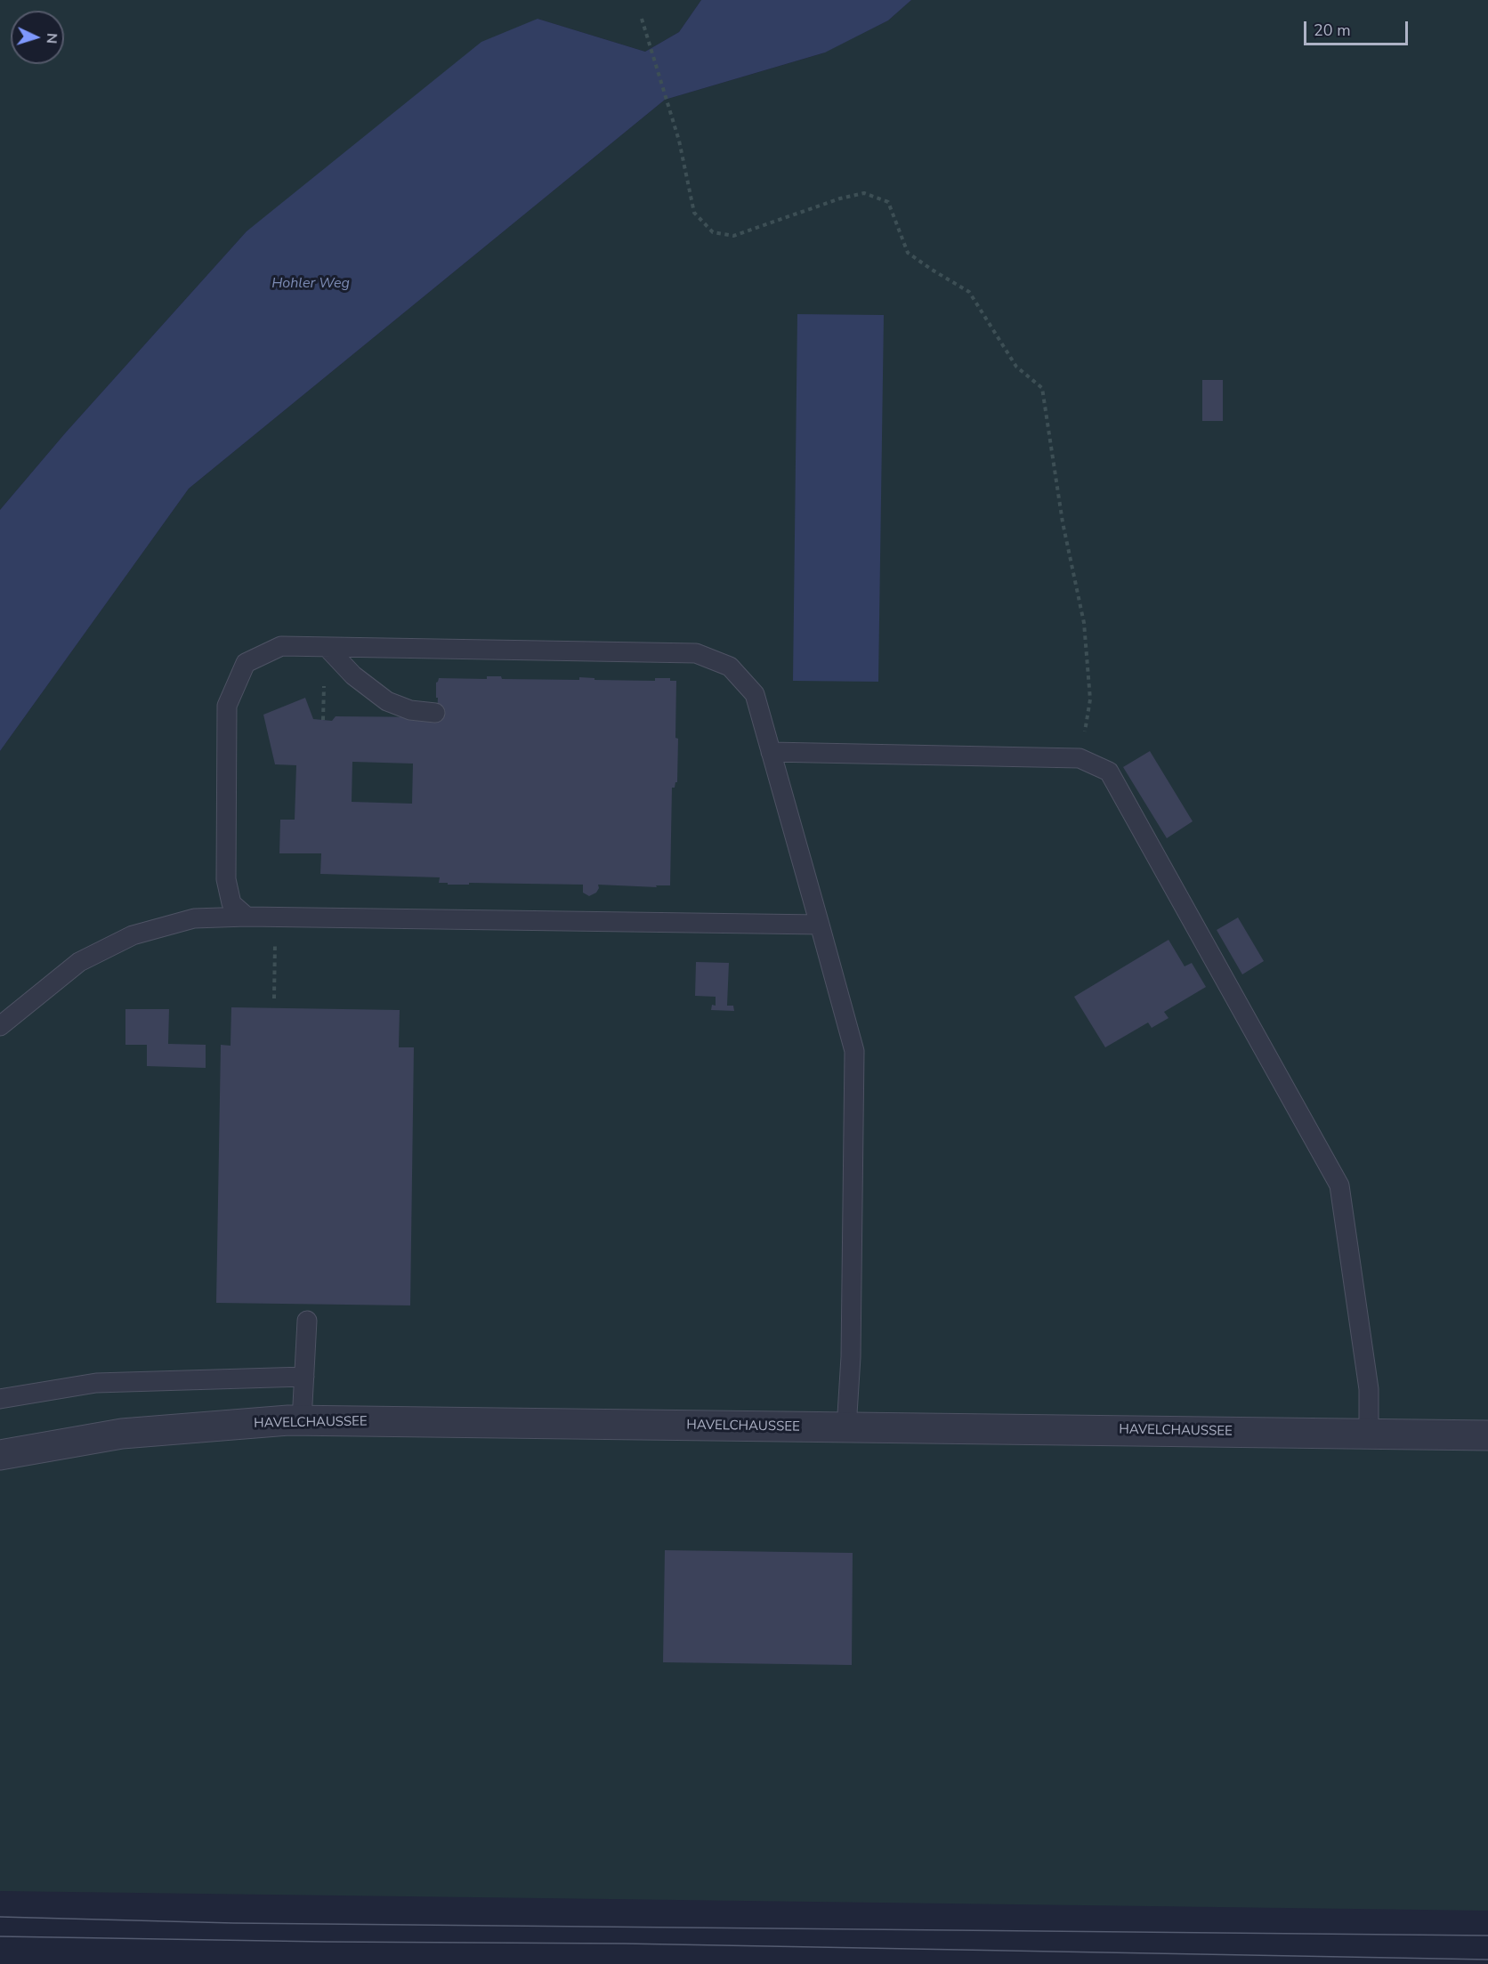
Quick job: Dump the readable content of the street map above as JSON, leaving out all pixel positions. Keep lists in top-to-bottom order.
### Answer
{
  "streets": {
    "street": ["HAVELCHAUSSEE"]
  },
  "water": ["Hohler Weg"],
  "scale_bar": "20 m",
  "north": "right"
}
